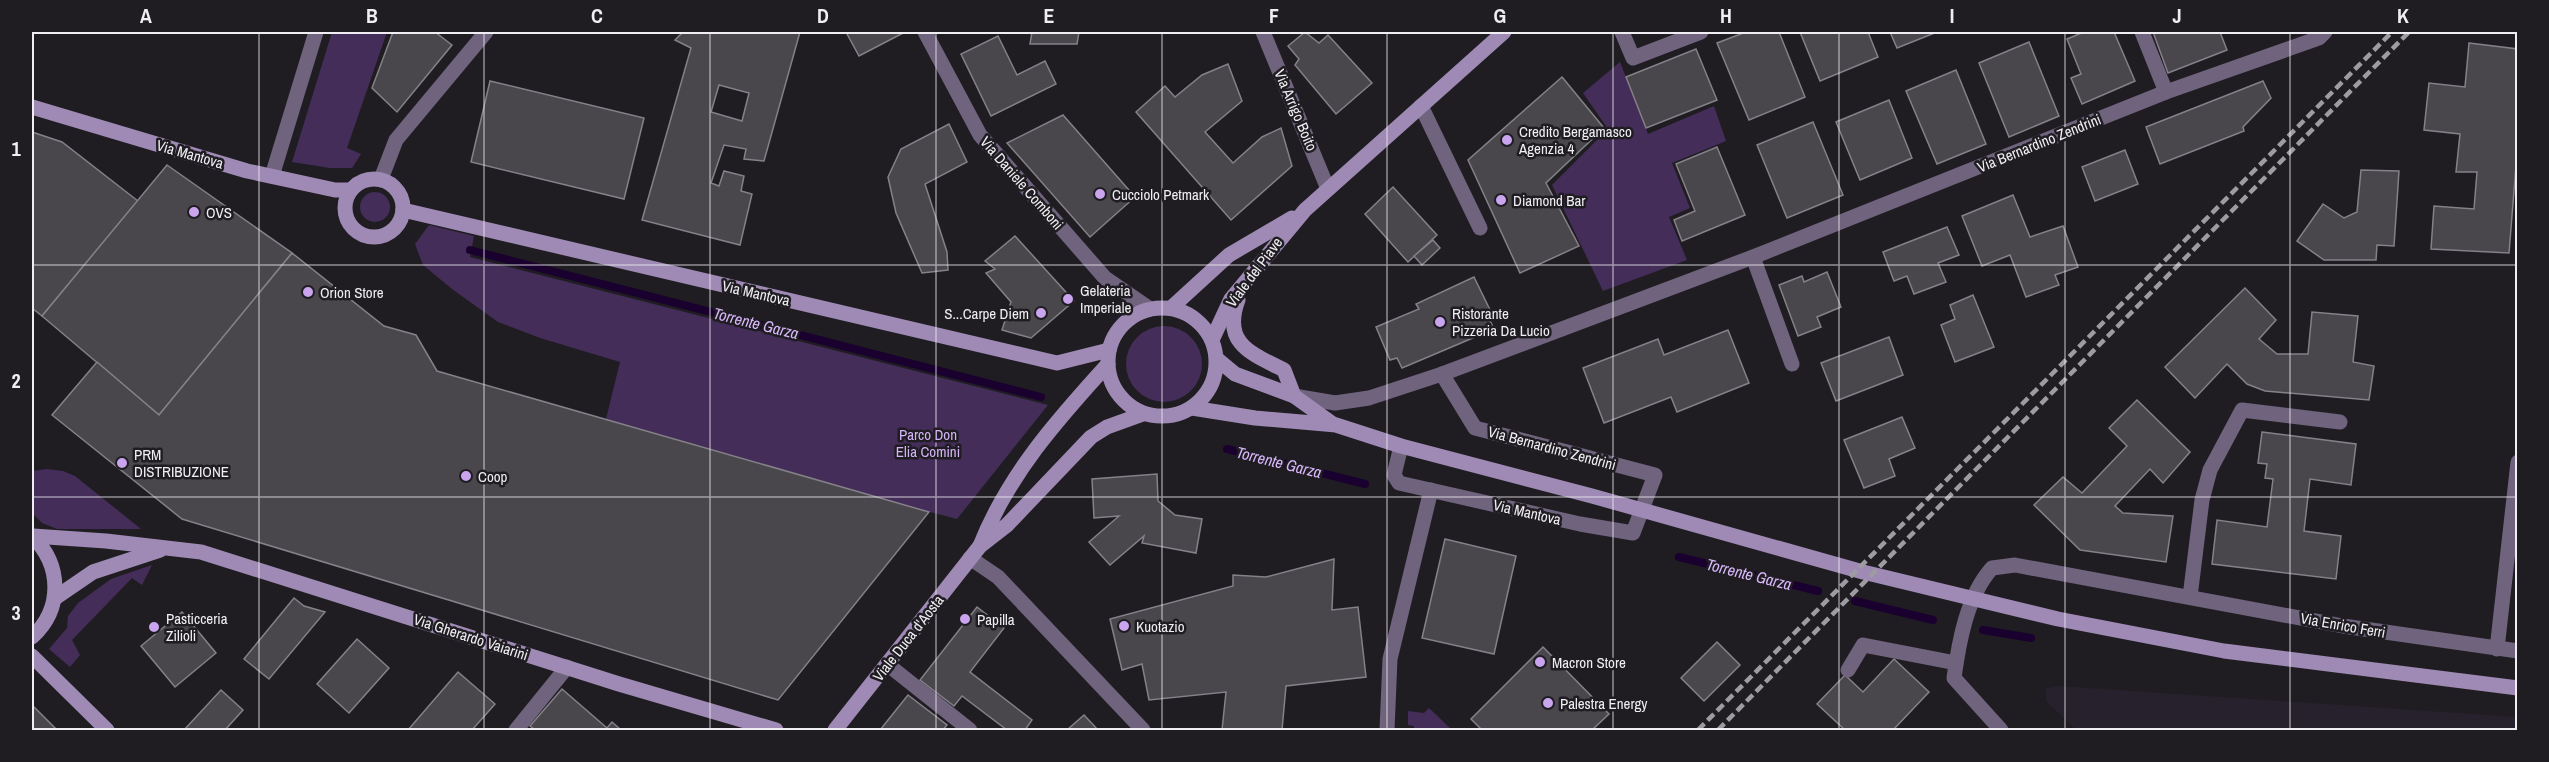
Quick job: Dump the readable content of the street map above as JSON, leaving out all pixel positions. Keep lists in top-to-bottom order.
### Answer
{
  "streets": {
    "main road": [
      "Via Mantova",
      "Viale del Piave",
      "Via Gherardo Vaiarini",
      "Viale Duca d'Aosta"
    ],
    "street": [
      "Via Arrigo Boito",
      "Via Bernardino Zendrini",
      "Via Daniele Comboni",
      "Via Enrico Ferri"
    ]
  },
  "crossings": [
    ["Via Arrigo Boito", "Viale del Piave"],
    ["Via Bernardino Zendrini", "Via Mantova"],
    ["Via Mantova", "Via Daniele Comboni"],
    ["Via Mantova", "Viale del Piave"],
    ["Via Mantova", "Viale Duca d'Aosta"],
    ["Via Daniele Comboni", "Viale del Piave"],
    ["Via Daniele Comboni", "Viale Duca d'Aosta"],
    ["Viale del Piave", "Viale Duca d'Aosta"]
  ],
  "water": ["Torrente Garza"],
  "parks": ["Parco Don Elia Comini"],
  "places": [
    "Credito Bergamasco Agenzia 4",
    "Cucciolo Petmark",
    "Diamond Bar",
    "OVS",
    "Orion Store",
    "Gelateria Imperiale",
    "S...Carpe Diem",
    "Ristorante Pizzeria Da Lucio",
    "PRM DISTRIBUZIONE",
    "Coop",
    "Papilla",
    "Kuotazio",
    "Pasticceria Zilioli",
    "Macron Store",
    "Palestra Energy"
  ],
  "grid": {
    "columns": [
      "A",
      "B",
      "C",
      "D",
      "E",
      "F",
      "G",
      "H",
      "I",
      "J",
      "K"
    ],
    "rows": ["1", "2", "3"]
  }
}
